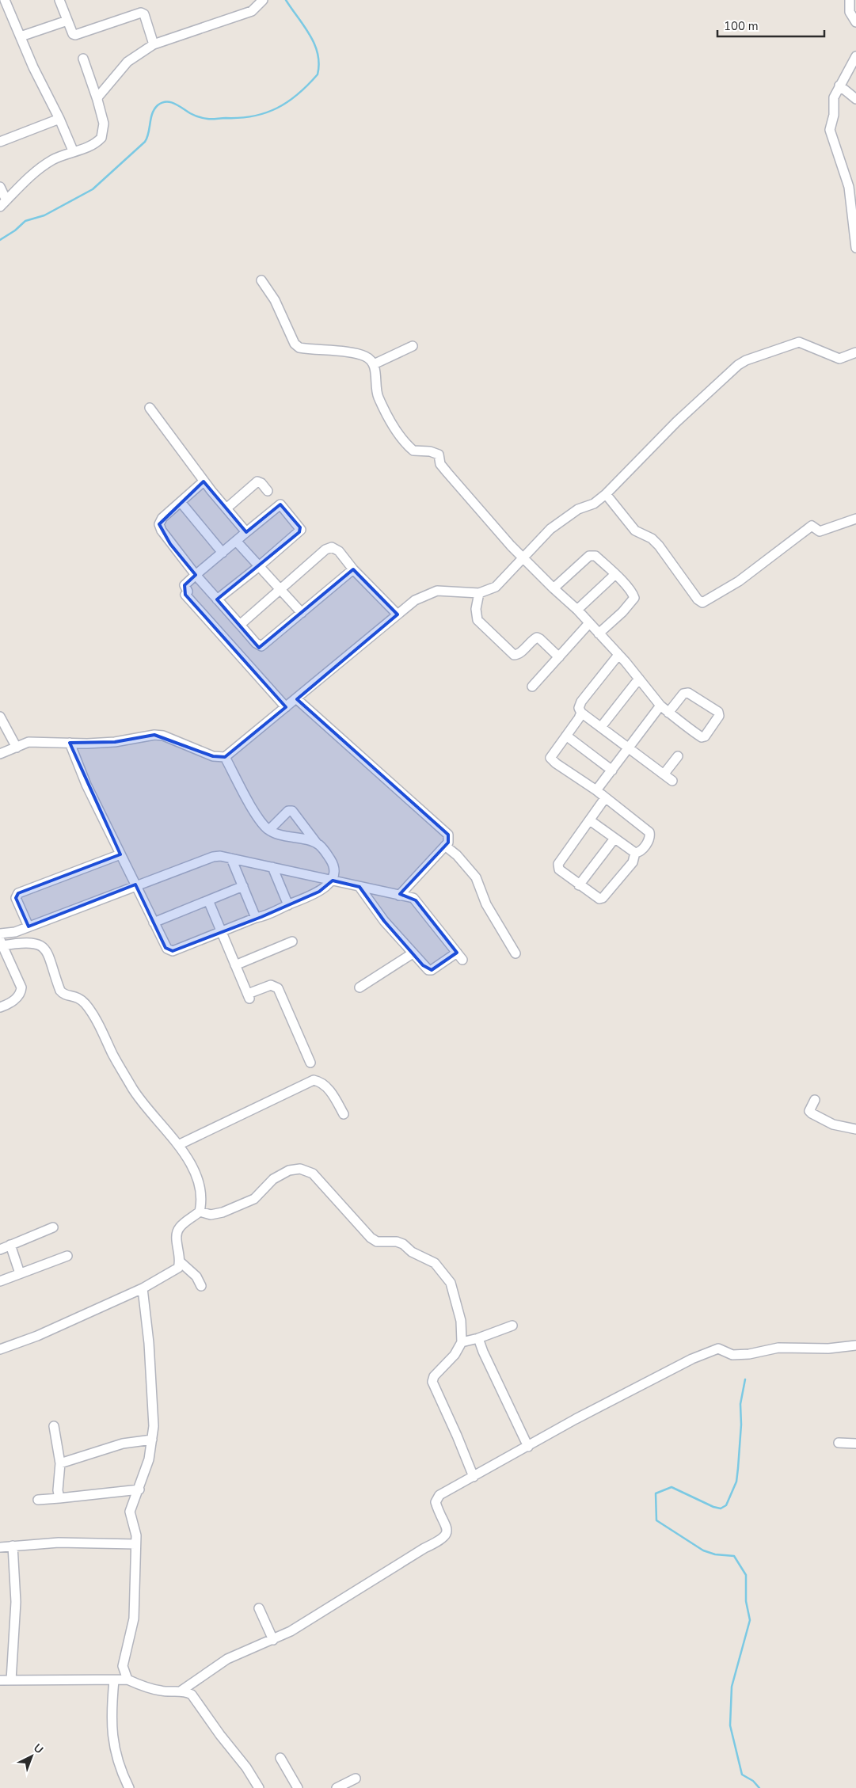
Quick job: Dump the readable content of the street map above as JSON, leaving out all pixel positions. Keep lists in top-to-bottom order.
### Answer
{
  "scale_bar": "100 m",
  "north": "top right"
}
